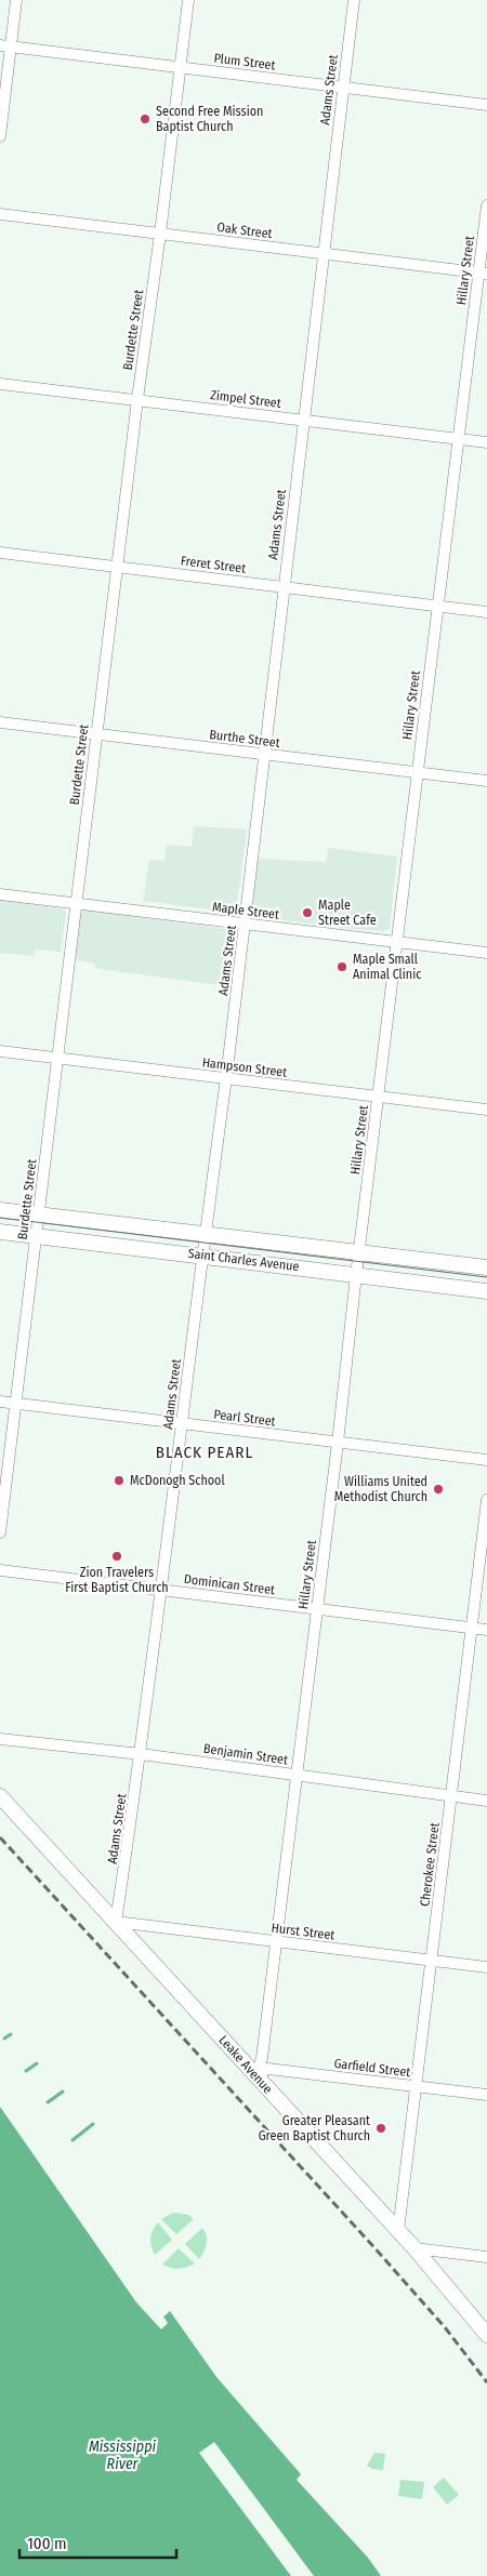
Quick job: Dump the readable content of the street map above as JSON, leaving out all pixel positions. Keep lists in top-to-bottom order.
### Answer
{
  "streets": {
    "main road": ["Saint Charles Avenue", "Leake Avenue"],
    "street": [
      "Plum Street",
      "Adams Street",
      "Oak Street",
      "Hillary Street",
      "Burdette Street",
      "Zimpel Street",
      "Freret Street",
      "Burthe Street",
      "Maple Street",
      "Hampson Street",
      "Pearl Street",
      "Dominican Street",
      "Benjamin Street",
      "Cherokee Street",
      "Hurst Street",
      "Garfield Street"
    ]
  },
  "crossings": [
    ["Plum Street", "Adams Street"],
    ["Plum Street", "Burdette Street"],
    ["Adams Street", "Oak Street"],
    ["Adams Street", "Zimpel Street"],
    ["Adams Street", "Freret Street"],
    ["Adams Street", "Burthe Street"],
    ["Adams Street", "Maple Street"],
    ["Adams Street", "Hampson Street"],
    ["Adams Street", "Saint Charles Avenue"],
    ["Adams Street", "Pearl Street"],
    ["Adams Street", "Dominican Street"],
    ["Adams Street", "Benjamin Street"],
    ["Adams Street", "Hurst Street"],
    ["Adams Street", "Leake Avenue"],
    ["Oak Street", "Hillary Street"],
    ["Oak Street", "Burdette Street"],
    ["Hillary Street", "Zimpel Street"],
    ["Hillary Street", "Freret Street"],
    ["Hillary Street", "Burthe Street"],
    ["Hillary Street", "Maple Street"],
    ["Hillary Street", "Hampson Street"],
    ["Hillary Street", "Saint Charles Avenue"],
    ["Hillary Street", "Pearl Street"],
    ["Hillary Street", "Dominican Street"],
    ["Hillary Street", "Benjamin Street"],
    ["Hillary Street", "Hurst Street"],
    ["Hillary Street", "Leake Avenue"],
    ["Hillary Street", "Garfield Street"],
    ["Burdette Street", "Zimpel Street"],
    ["Burdette Street", "Freret Street"],
    ["Burdette Street", "Burthe Street"],
    ["Burdette Street", "Maple Street"],
    ["Burdette Street", "Hampson Street"],
    ["Burdette Street", "Saint Charles Avenue"],
    ["Burdette Street", "Pearl Street"],
    ["Dominican Street", "Cherokee Street"],
    ["Benjamin Street", "Cherokee Street"],
    ["Cherokee Street", "Hurst Street"],
    ["Cherokee Street", "Leake Avenue"],
    ["Cherokee Street", "Garfield Street"],
    ["Hurst Street", "Leake Avenue"],
    ["Leake Avenue", "Garfield Street"]
  ],
  "districts": ["BLACK PEARL"],
  "water": ["Mississippi River"],
  "places": [
    "Second Free Mission Baptist Church",
    "Maple Street Cafe",
    "Maple Small Animal Clinic",
    "McDonogh School",
    "Williams United Methodist Church",
    "Zion Travelers First Baptist Church",
    "Greater Pleasant Green Baptist Church"
  ],
  "scale_bar": "100 m"
}
